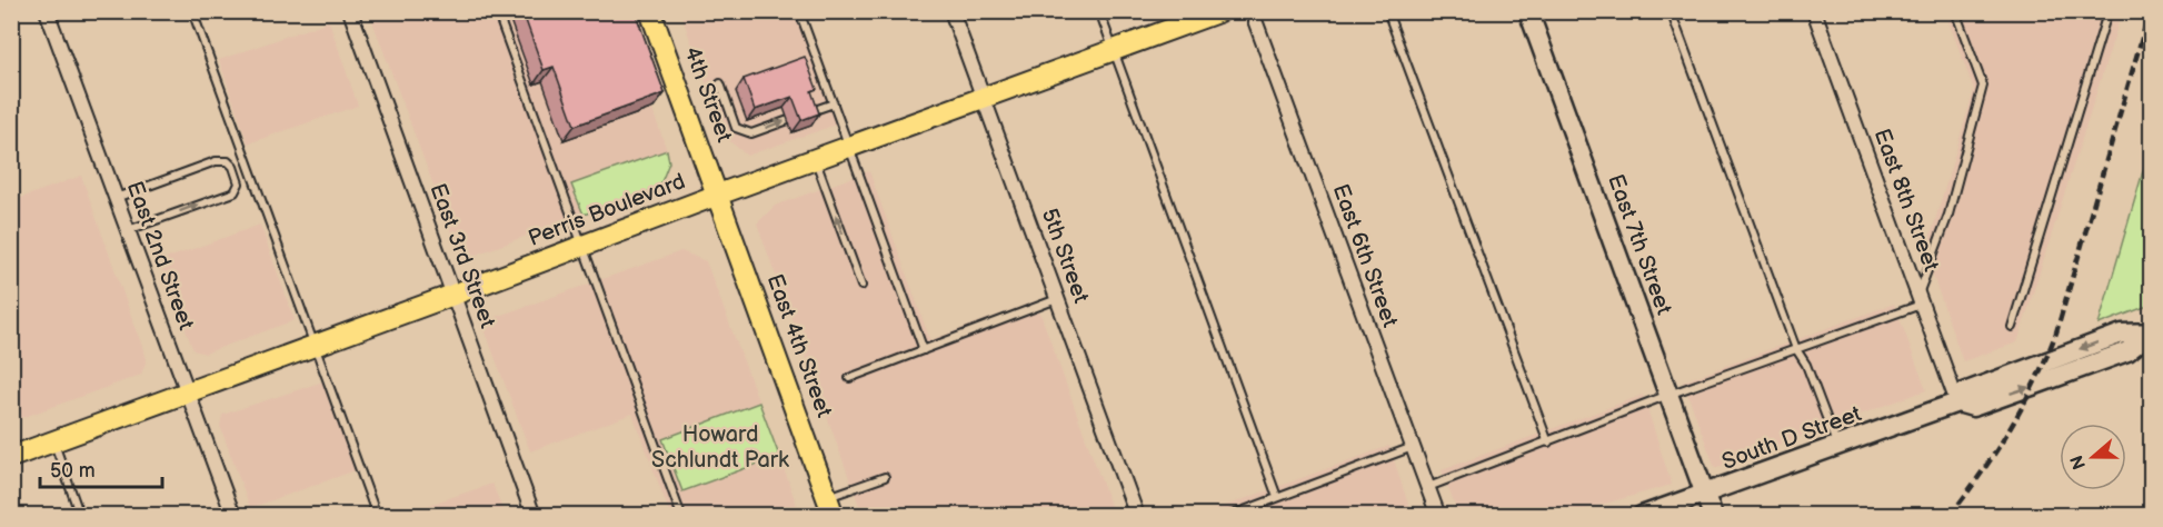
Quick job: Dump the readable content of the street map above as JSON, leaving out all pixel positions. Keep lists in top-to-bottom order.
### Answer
{
  "streets": {
    "main road": [
      "4th Street",
      "Perris Boulevard",
      "East 7th Street",
      "East 4th Street",
      "South D Street"
    ],
    "street": [
      "East 8th Street",
      "East 2nd Street",
      "East 3rd Street",
      "5th Street",
      "East 6th Street"
    ]
  },
  "crossings": [
    ["4th Street", "Perris Boulevard"],
    ["4th Street", "East 4th Street"],
    ["East 8th Street", "South D Street"],
    ["Perris Boulevard", "East 2nd Street"],
    ["Perris Boulevard", "East 3rd Street"],
    ["Perris Boulevard", "5th Street"],
    ["Perris Boulevard", "East 4th Street"],
    ["East 7th Street", "South D Street"]
  ],
  "parks": ["Howard Schlundt Park"],
  "scale_bar": "50 m",
  "north": "left"
}
